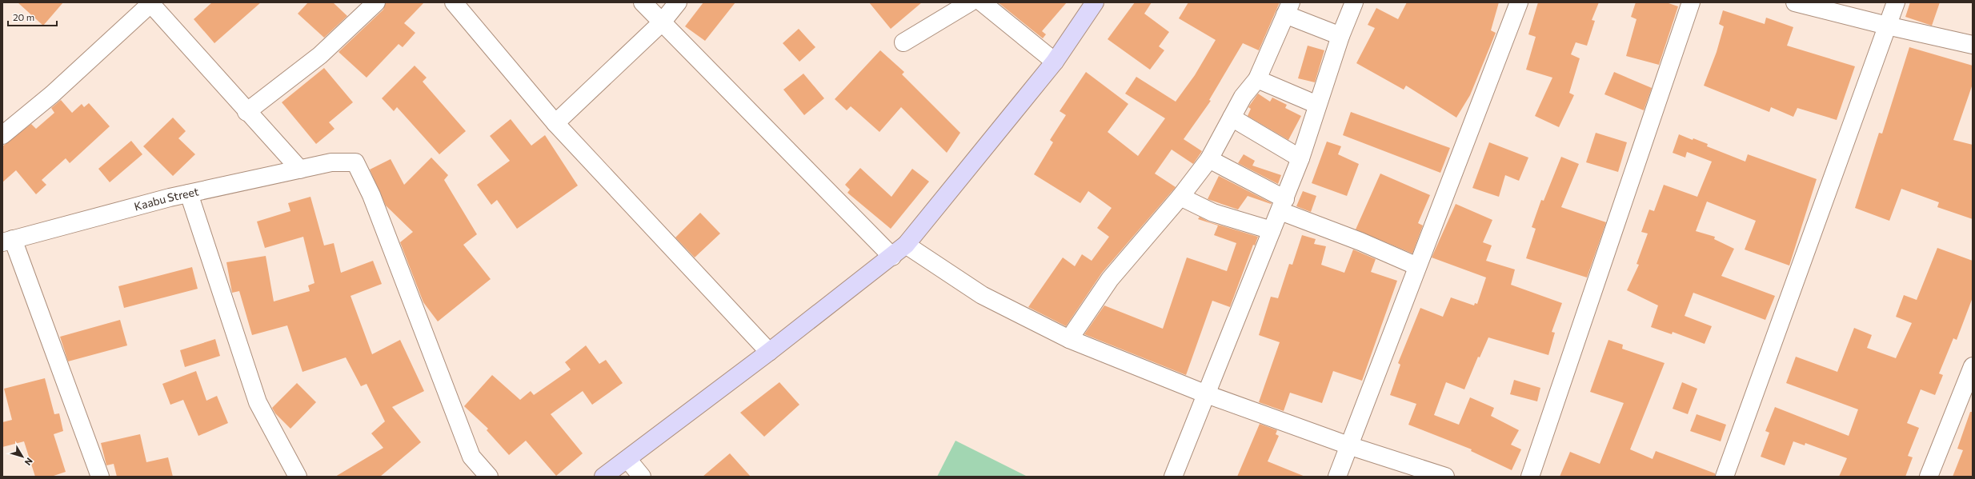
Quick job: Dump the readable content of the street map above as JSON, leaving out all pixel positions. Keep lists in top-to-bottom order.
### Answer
{
  "streets": {
    "street": ["Kaabu Street"]
  },
  "scale_bar": "20 m",
  "north": "bottom right"
}
